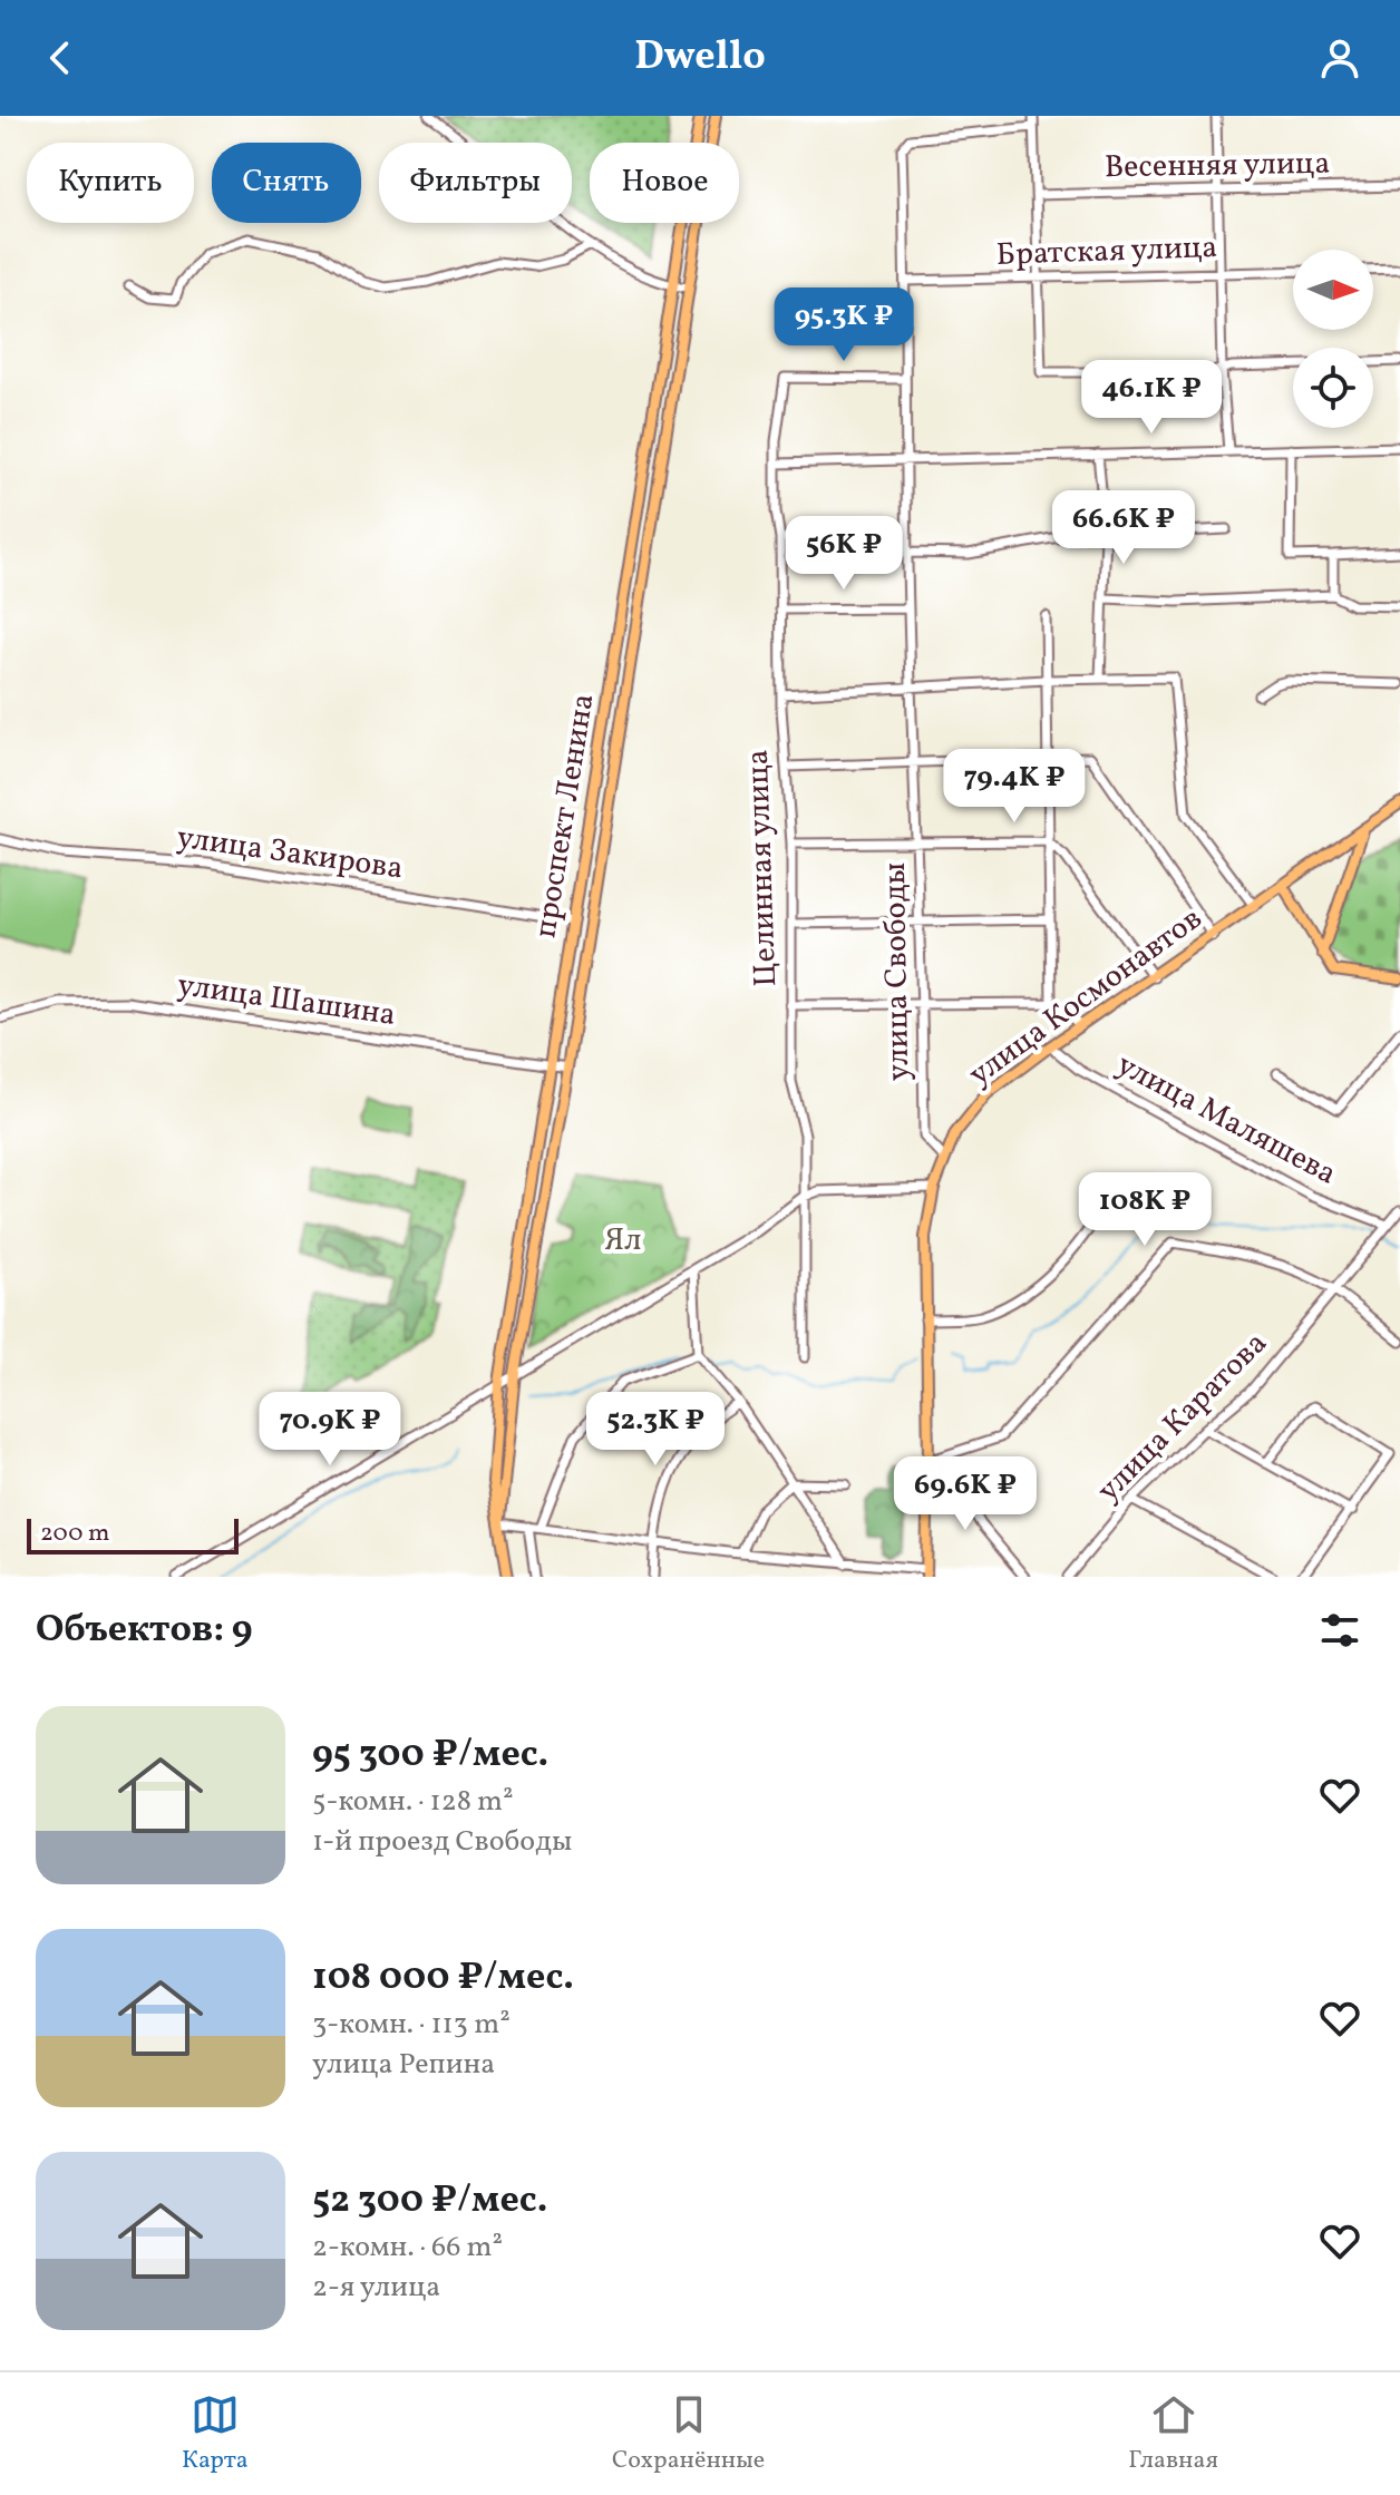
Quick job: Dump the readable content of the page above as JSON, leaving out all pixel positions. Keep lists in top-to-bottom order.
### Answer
{
  "streets": {
    "main road": ["проспект Ленина", "улица Космонавтов"],
    "street": [
      "Весенняя улица",
      "Братская улица",
      "улица Закирова",
      "Целинная улица",
      "улица Свободы",
      "улица Шашина",
      "улица Маляшева",
      "улица Каратова"
    ]
  },
  "crossings": [
    ["Братская улица", "улица Свободы"],
    ["проспект Ленина", "улица Закирова"],
    ["проспект Ленина", "улица Шашина"],
    ["Целинная улица", "улица Свободы"],
    ["улица Свободы", "улица Космонавтов"],
    ["улица Космонавтов", "улица Маляшева"],
    ["улица Маляшева", "улица Каратова"]
  ],
  "parks": ["Ял"],
  "scale_bar": "200 m",
  "north": "right",
  "page": {
    "header": "Dwello",
    "chip": [
      "Купить",
      "Снять",
      "Фильтры",
      "Новое"
    ],
    "price": [
      "95.3K ₽",
      "46.1K ₽",
      "66.6K ₽",
      "56K ₽",
      "79.4K ₽",
      "108K ₽",
      "70.9K ₽",
      "52.3K ₽",
      "69.6K ₽"
    ],
    "scale": "200 m",
    "heading": "Объектов: 9",
    "list": [
      {
        "name": "95 300 ₽/мес.",
        "note": "5-комн. · 128 m² · 1-й проезд Свободы"
      },
      {
        "name": "108 000 ₽/мес.",
        "note": "3-комн. · 113 m² · улица Репина"
      },
      {
        "name": "52 300 ₽/мес.",
        "note": "2-комн. · 66 m² · 2-я улица"
      }
    ],
    "tabs": ["Карта", "Сохранённые", "Главная"]
  }
}
